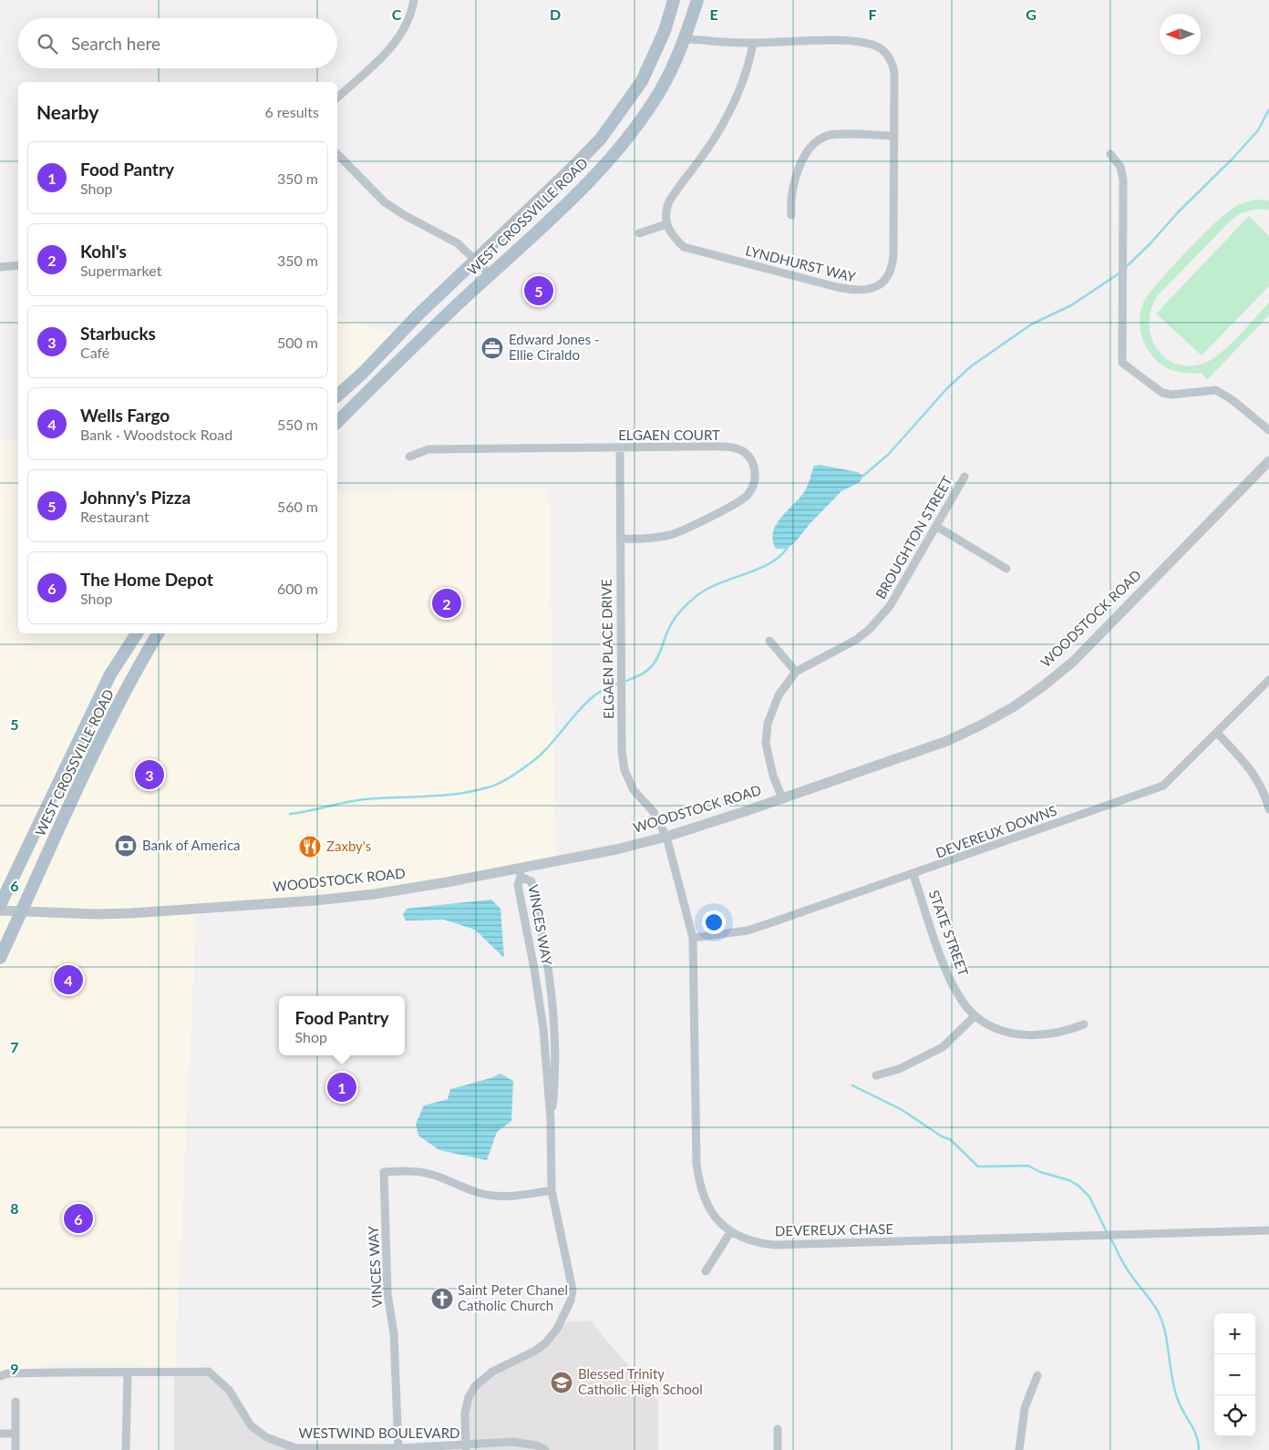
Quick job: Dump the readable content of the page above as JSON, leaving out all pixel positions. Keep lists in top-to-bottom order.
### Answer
{
  "streets": {
    "main road": ["WEST CROSSVILLE ROAD"],
    "street": [
      "LYNDHURST WAY",
      "ELGAEN COURT",
      "BROUGHTON STREET",
      "WOODSTOCK ROAD",
      "ELGAEN PLACE DRIVE",
      "DEVEREUX DOWNS",
      "VINCES WAY",
      "STATE STREET",
      "DEVEREUX CHASE",
      "WESTWIND BOULEVARD"
    ]
  },
  "crossings": [
    ["WEST CROSSVILLE ROAD", "LYNDHURST WAY"],
    ["WEST CROSSVILLE ROAD", "WOODSTOCK ROAD"],
    ["ELGAEN COURT", "ELGAEN PLACE DRIVE"],
    ["BROUGHTON STREET", "WOODSTOCK ROAD"],
    ["WOODSTOCK ROAD", "ELGAEN PLACE DRIVE"],
    ["WOODSTOCK ROAD", "VINCES WAY"],
    ["WOODSTOCK ROAD", "DEVEREUX CHASE"],
    ["ELGAEN PLACE DRIVE", "DEVEREUX CHASE"],
    ["DEVEREUX DOWNS", "STATE STREET"],
    ["DEVEREUX DOWNS", "DEVEREUX CHASE"],
    ["VINCES WAY", "WESTWIND BOULEVARD"]
  ],
  "places": {
    "office": ["Edward Jones - Ellie Ciraldo"],
    "bank": ["Bank of America"],
    "restaurant": ["Zaxby's"],
    "church": ["Saint Peter Chanel Catholic Church"],
    "school or university": ["Blessed Trinity Catholic High School"]
  },
  "north": "left",
  "page": {
    "search": "Search here",
    "heading": ["Nearby", "6 results"],
    "list": [
      {
        "mark": "1",
        "name": "Food Pantry",
        "note": "Shop",
        "value": "350 m"
      },
      {
        "mark": "2",
        "name": "Kohl's",
        "note": "Supermarket",
        "value": "350 m"
      },
      {
        "mark": "3",
        "name": "Starbucks",
        "note": "Café",
        "value": "500 m"
      },
      {
        "mark": "4",
        "name": "Wells Fargo",
        "note": "Bank · Woodstock Road",
        "value": "550 m"
      },
      {
        "mark": "5",
        "name": "Johnny's Pizza",
        "note": "Restaurant",
        "value": "560 m"
      },
      {
        "mark": "6",
        "name": "The Home Depot",
        "note": "Shop",
        "value": "600 m"
      }
    ],
    "pins": [
      "5",
      "2",
      "3",
      "4",
      "1",
      "6"
    ],
    "popup": ["Food Pantry", "Shop"],
    "map_buttons": ["+", "−"]
  },
  "grid": {
    "columns": [
      "C",
      "D",
      "E",
      "F",
      "G"
    ],
    "rows": [
      "5",
      "6",
      "7",
      "8",
      "9"
    ]
  }
}
